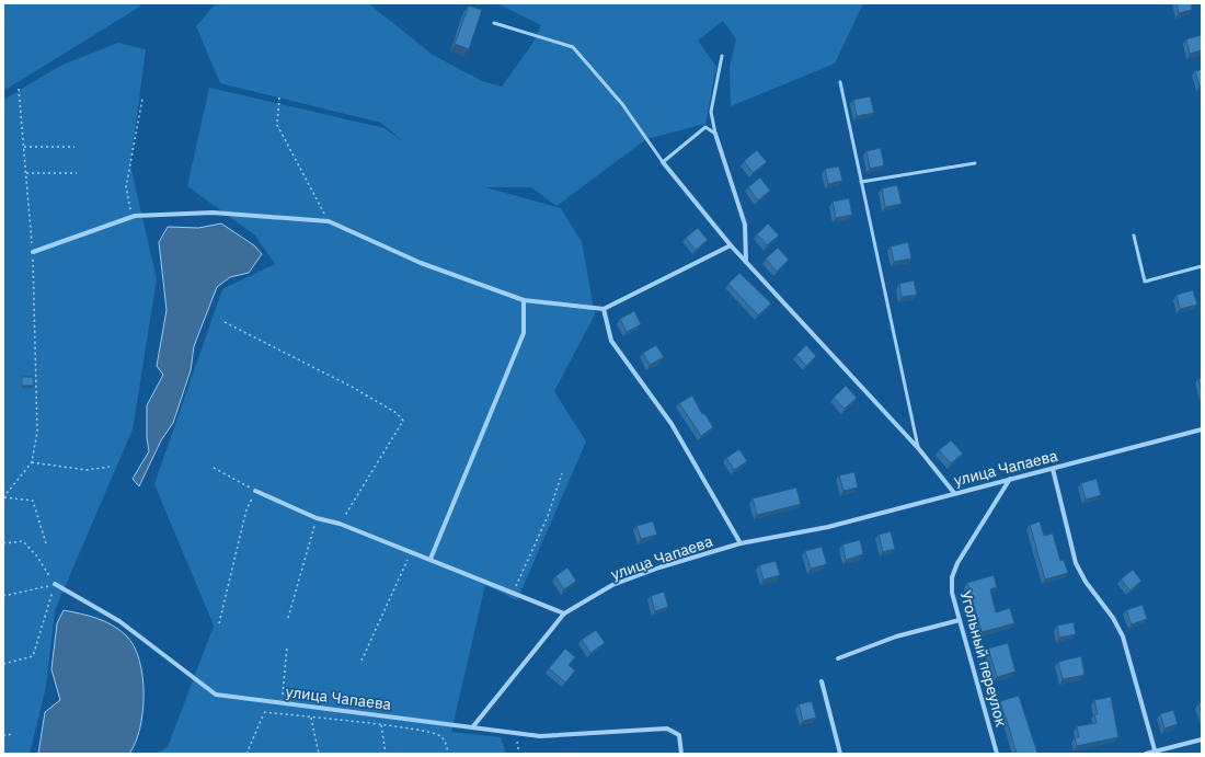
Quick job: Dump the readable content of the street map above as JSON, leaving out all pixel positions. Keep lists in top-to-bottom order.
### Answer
{
  "streets": {
    "street": ["улица Чапаева", "Угольный переулок"]
  },
  "crossings": [
    ["улица Чапаева", "Угольный переулок"]
  ]
}
